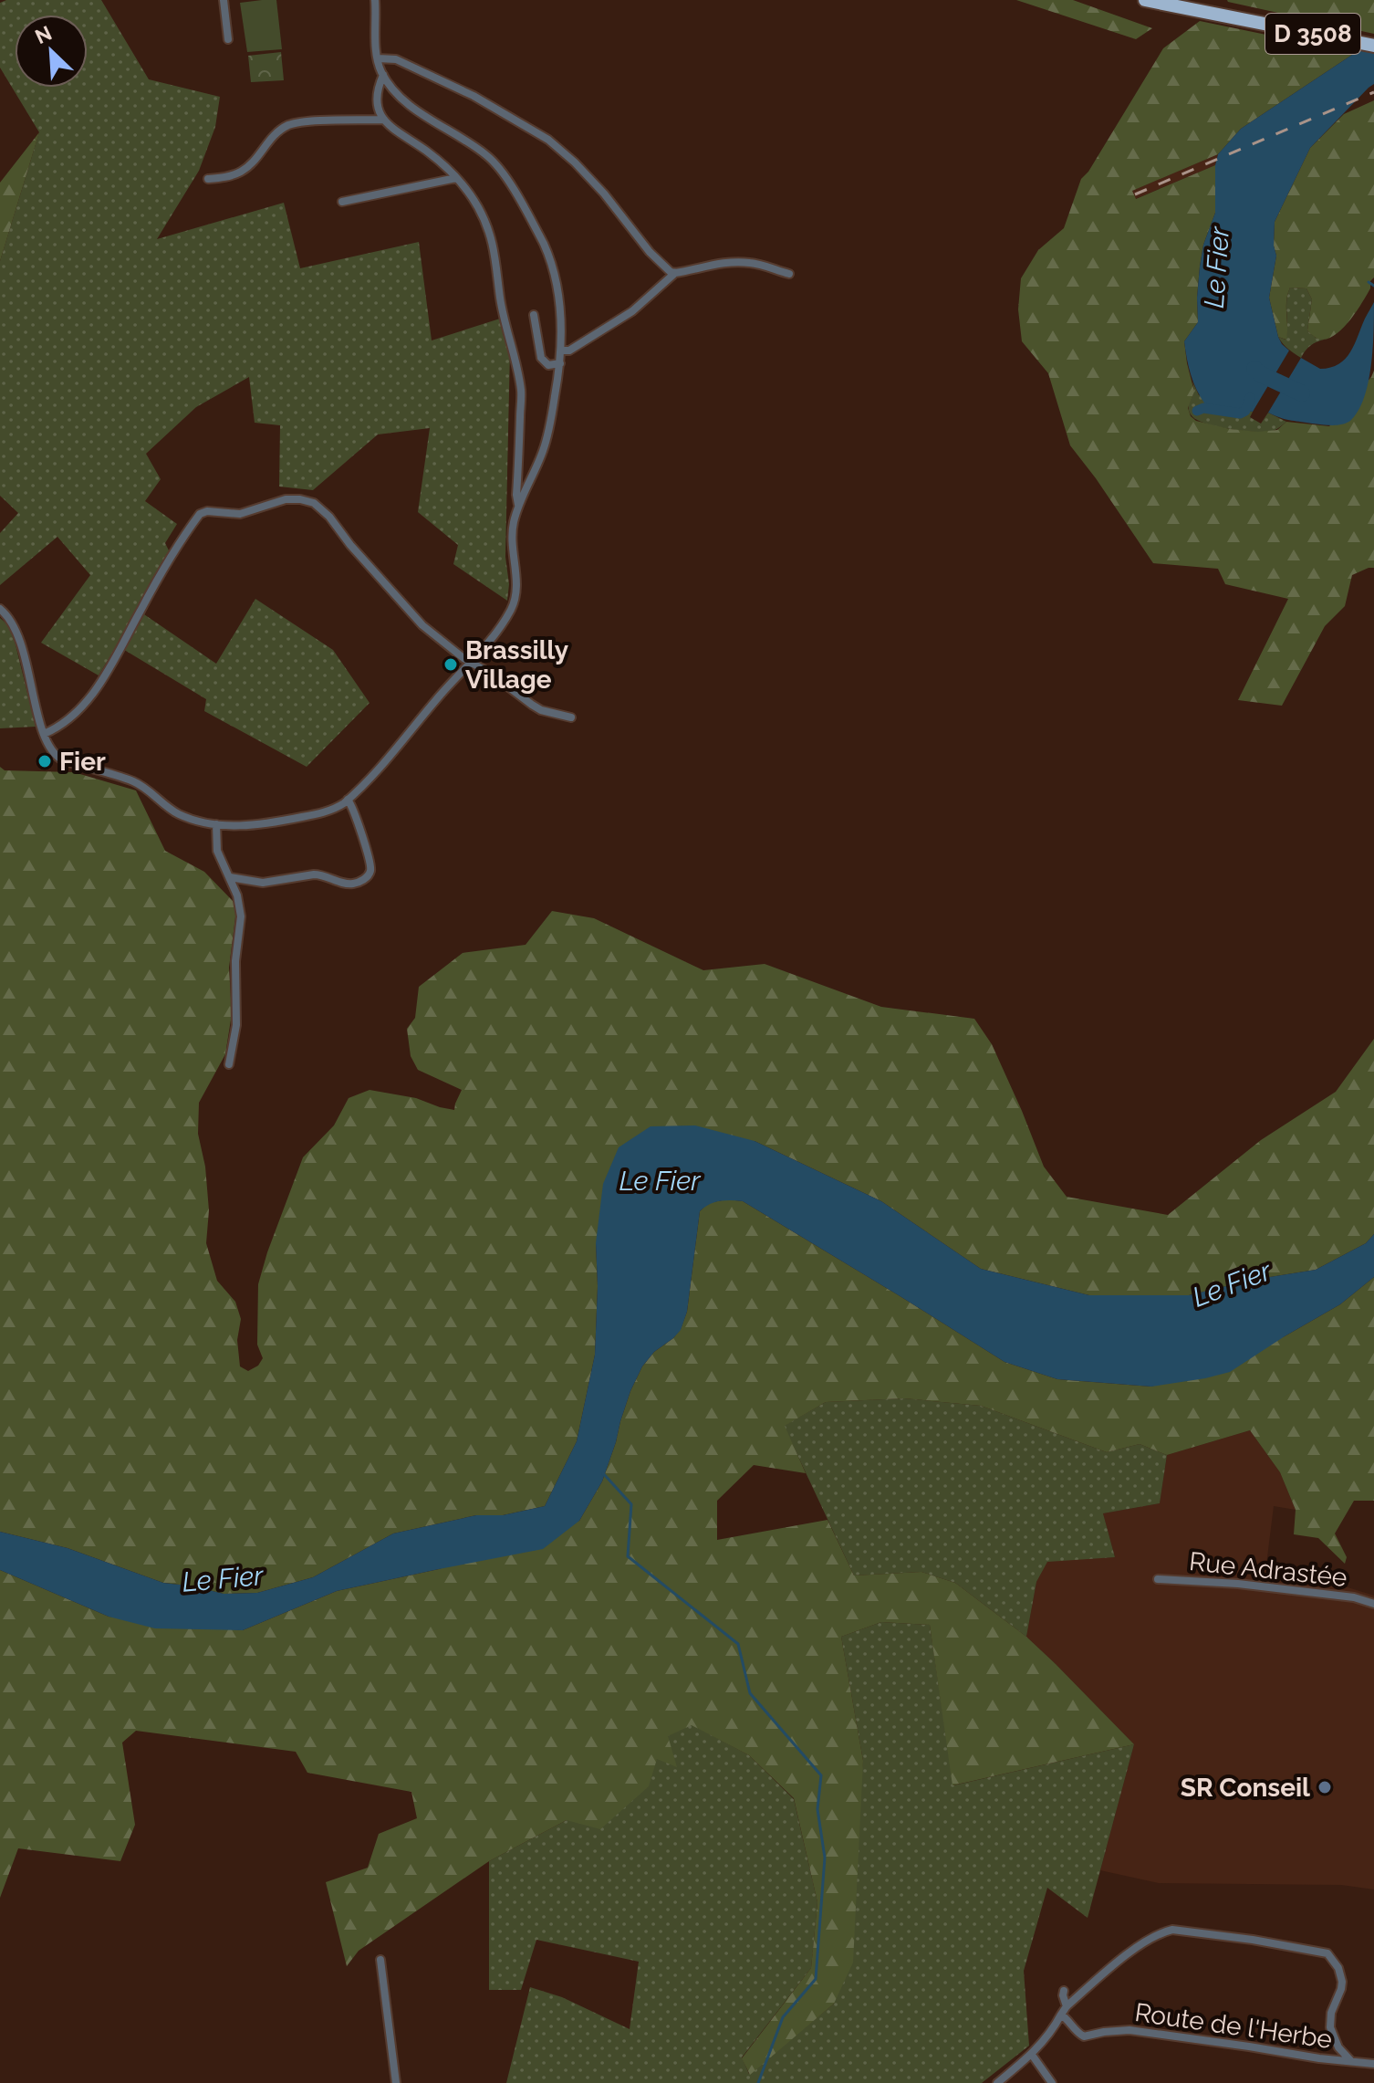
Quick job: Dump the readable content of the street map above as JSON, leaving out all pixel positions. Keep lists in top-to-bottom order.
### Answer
{
  "streets": {
    "highway": ["D 3508"],
    "street": ["Rue Adrastée", "Route de l'Herbe"]
  },
  "water": ["Le Fier"],
  "places": ["Brassilly Village", "Fier", "SR Conseil"],
  "north": "top left"
}
